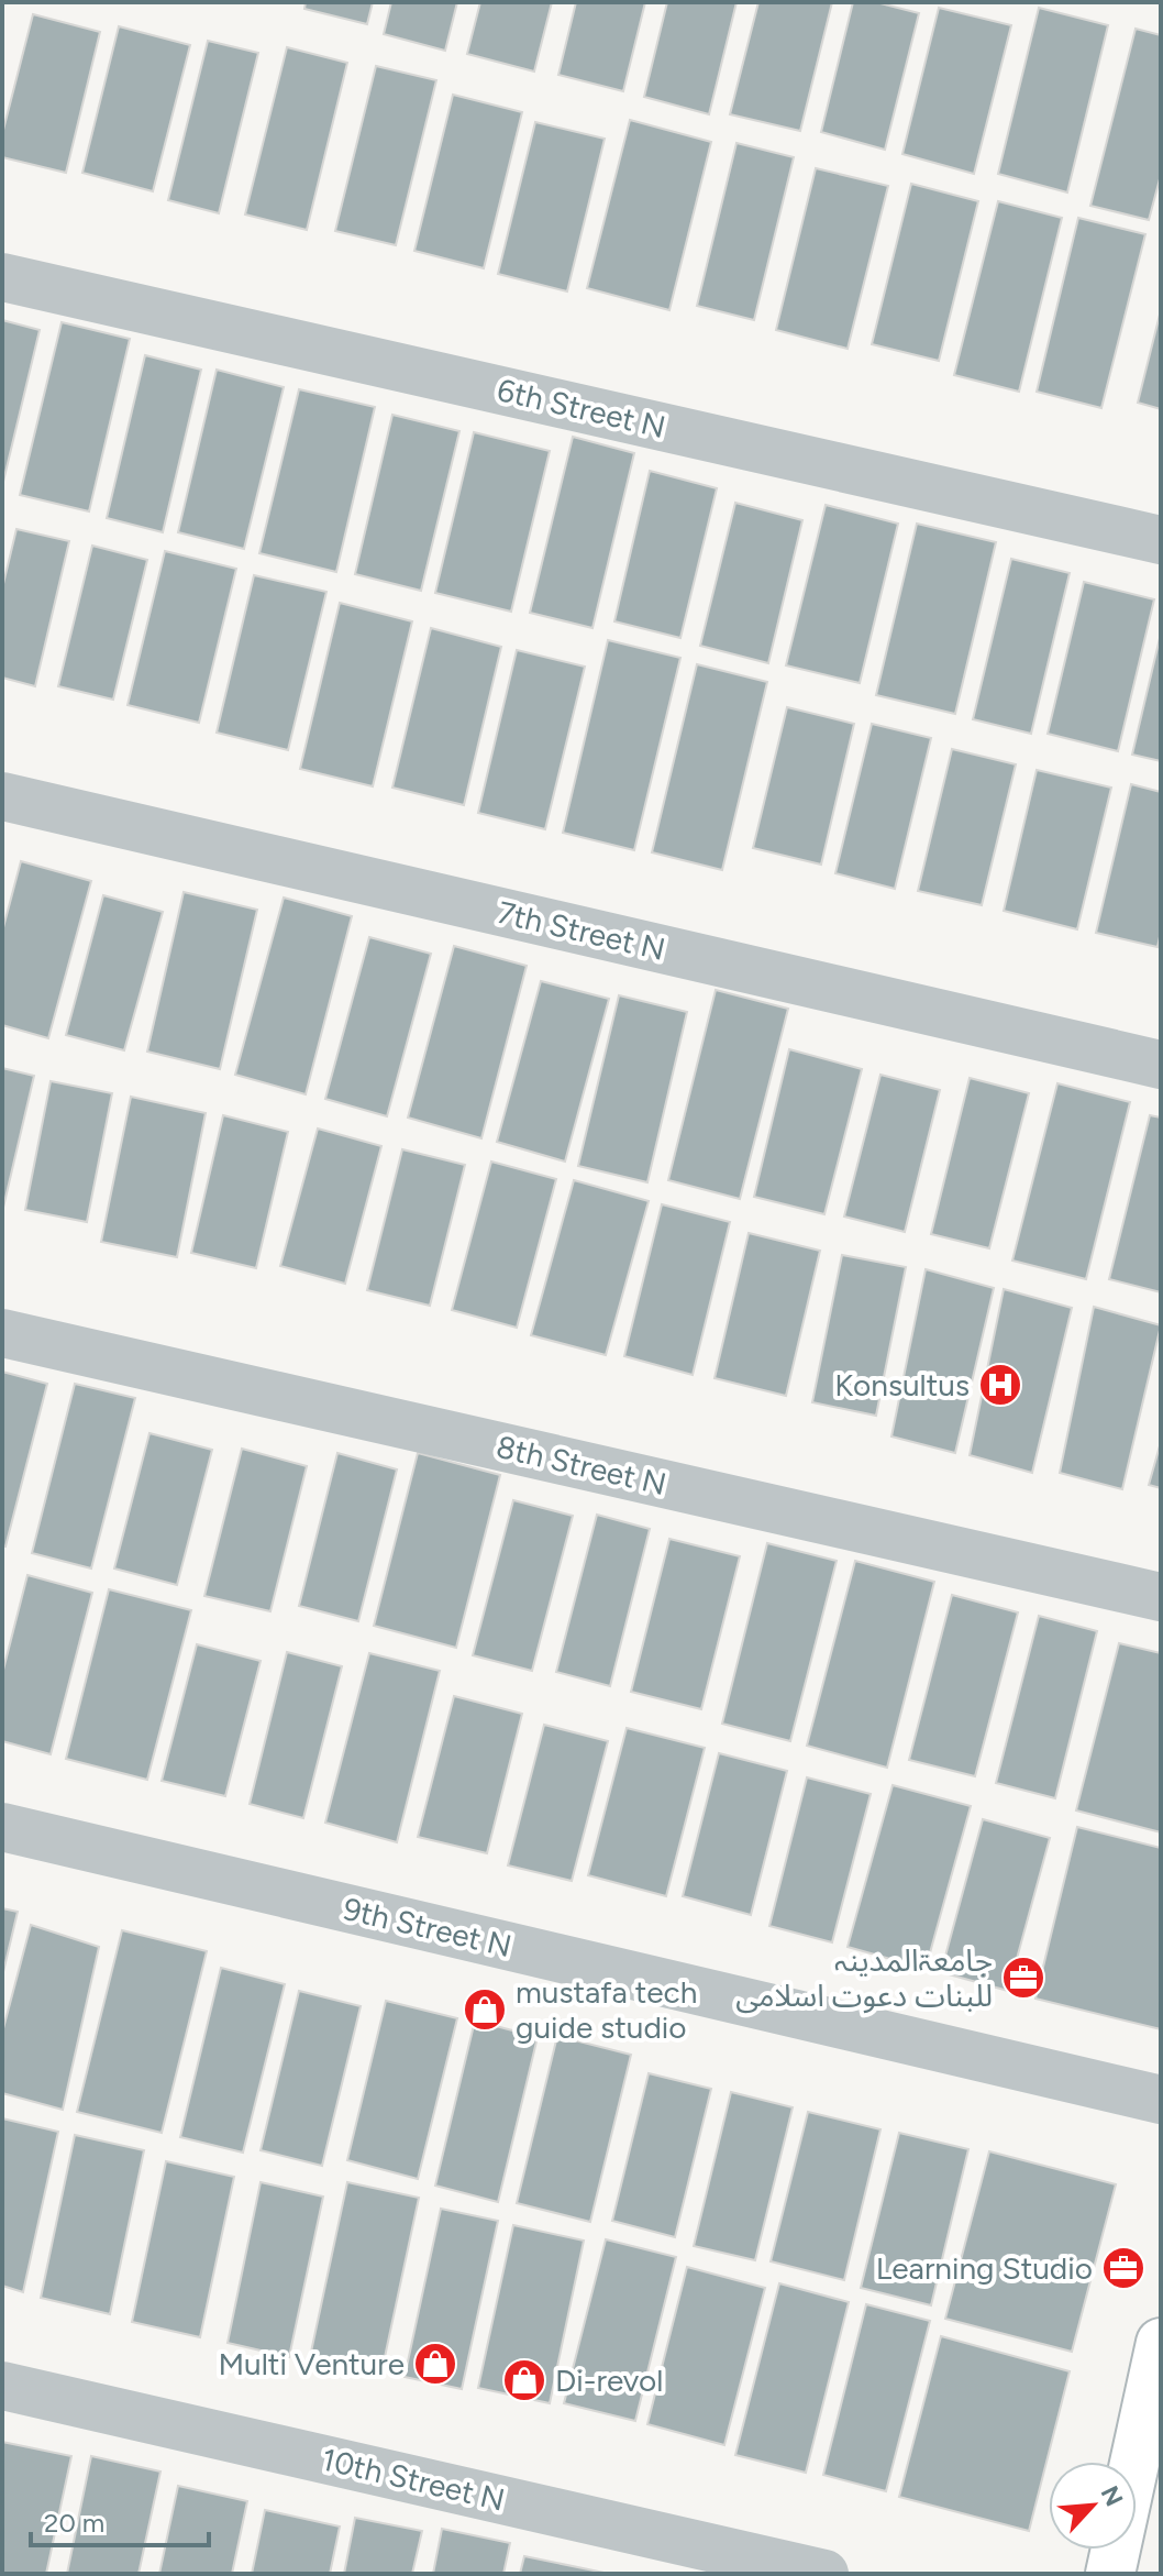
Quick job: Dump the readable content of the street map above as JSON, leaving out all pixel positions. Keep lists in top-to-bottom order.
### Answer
{
  "streets": {
    "street": [
      "6th Street N",
      "7th Street N",
      "8th Street N",
      "9th Street N",
      "10th Street N"
    ]
  },
  "places": {
    "hospital": ["Konsultus"],
    "office": ["جامعۃالمدینہ للبنات دعوت اسلامی", "Learning Studio"],
    "shop": ["mustafa tech guide studio", "Multi Venture", "Di-revol"]
  },
  "scale_bar": "20 m",
  "north": "top right"
}
